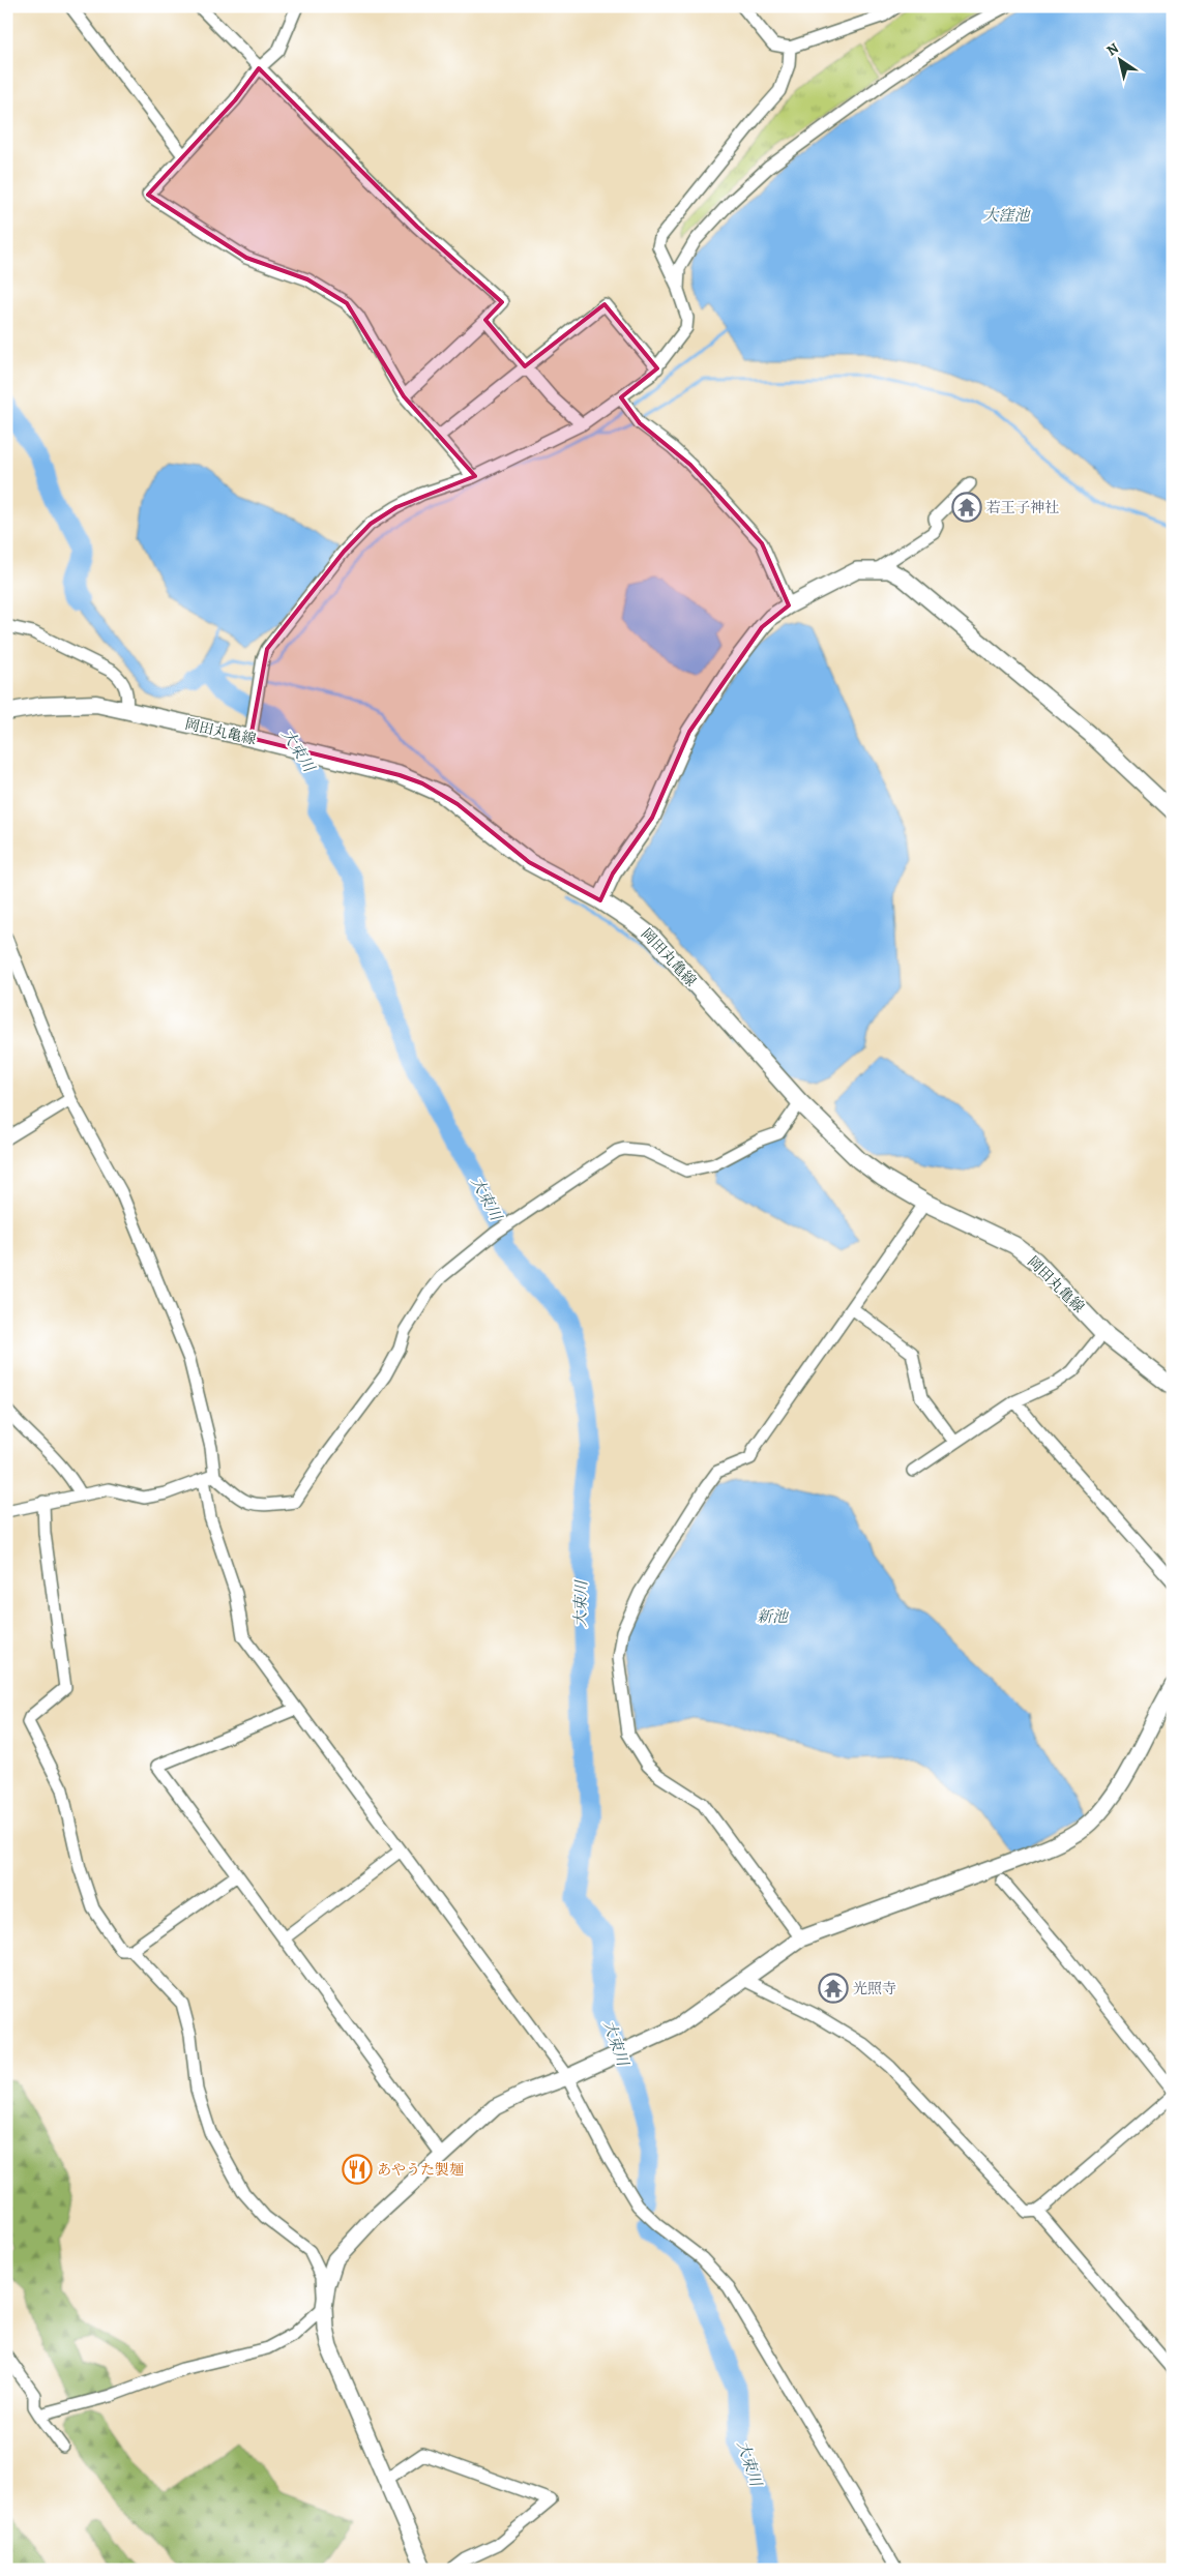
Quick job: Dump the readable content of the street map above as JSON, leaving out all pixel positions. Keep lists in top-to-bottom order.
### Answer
{
  "streets": {
    "main road": ["岡田丸亀線"]
  },
  "water": ["大窪池", "大束川", "新池"],
  "places": {
    "temple": ["若王子神社", "光照寺"],
    "restaurant": ["あやうた製麺"]
  },
  "north": "top left"
}
